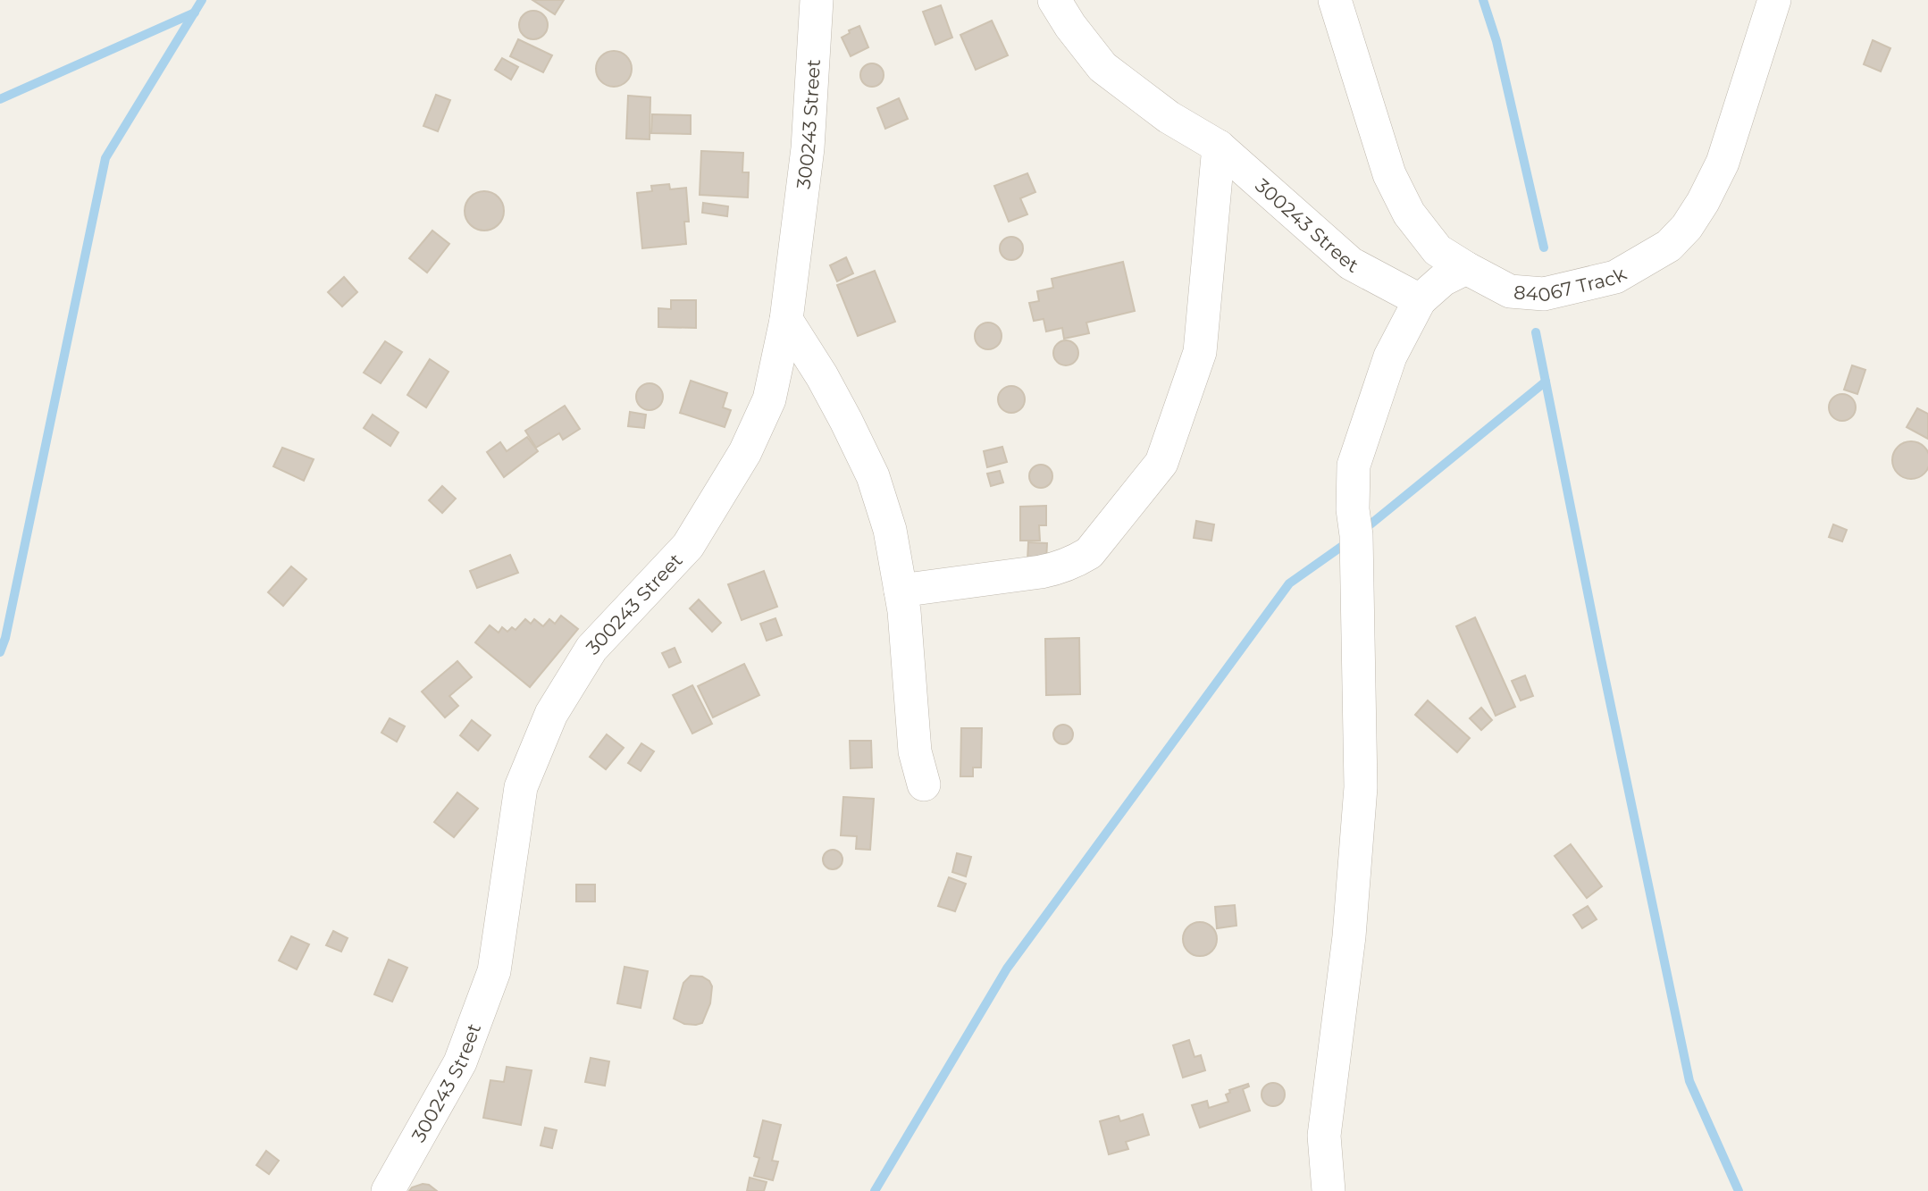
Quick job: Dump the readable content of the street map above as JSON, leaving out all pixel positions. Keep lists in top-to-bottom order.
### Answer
{
  "streets": {
    "street": ["300243 Street", "84067 Track"]
  }
}
